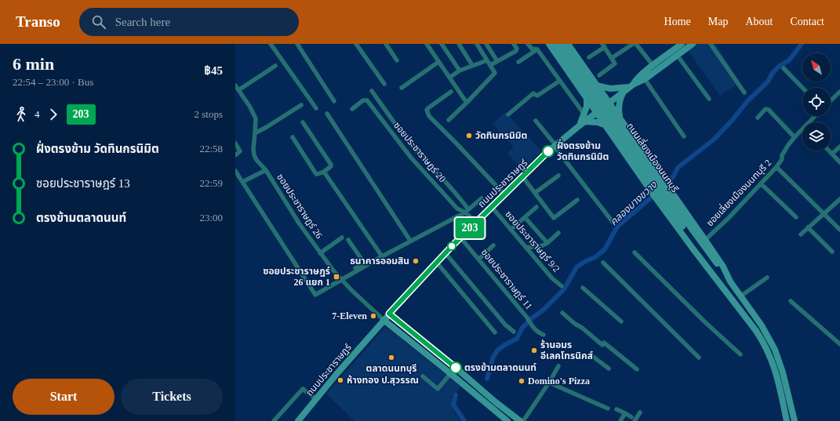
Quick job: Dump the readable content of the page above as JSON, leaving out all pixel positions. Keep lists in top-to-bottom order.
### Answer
{
  "streets": {
    "main road": ["ถนนเลี่ยงเมืองนนทบุรี", "ถนนประชาราษฎร์"],
    "street": [
      "ซอยประชาราษฎร์ 20",
      "ซอยเลี่ยงเมืองนนทบุรี 2",
      "ซอยประชาราษฎร์ 26",
      "ซอยประชาราษฎร์ 9/2",
      "ซอยประชาราษฎร์ 11"
    ]
  },
  "crossings": [
    ["ซอยประชาราษฎร์ 20", "ถนนประชาราษฎร์"],
    ["ถนนเลี่ยงเมืองนนทบุรี", "ถนนประชาราษฎร์"],
    ["ถนนเลี่ยงเมืองนนทบุรี", "ซอยเลี่ยงเมืองนนทบุรี 2"],
    ["ถนนประชาราษฎร์", "ซอยประชาราษฎร์ 26"],
    ["ถนนประชาราษฎร์", "ซอยประชาราษฎร์ 9/2"],
    ["ถนนประชาราษฎร์", "ซอยประชาราษฎร์ 11"]
  ],
  "water": ["คลองบางขวาง"],
  "places": {
    "other": [
      "วัดทินกรนิมิต",
      "ฝั่งตรงข้าม วัดทินกรนิมิต",
      "ธนาคารออมสิน",
      "7-Eleven",
      "ร้านอมร อีเลคโทรนิคส์",
      "ตลาดนนทบุรี",
      "ตรงข้ามตลาดนนท์",
      "ห้างทอง ป.สุวรรณ",
      "Domino's Pizza"
    ],
    "transit": ["ซอยประชาราษฎร์ 26 แยก 1"]
  },
  "lines": ["bus line 203"],
  "north": "top left",
  "page": {
    "header": "Transo",
    "search": "Search here",
    "nav": [
      "Home",
      "Map",
      "About",
      "Contact"
    ],
    "heading": ["6 min", "22:54 – 23:00 · Bus", "฿45"],
    "on_map": "203",
    "legs": ["4", "203", "2 stops"],
    "list": [
      {
        "name": "ฝั่งตรงข้าม วัดทินกรนิมิต",
        "value": "22:58"
      },
      {
        "name": "ซอยประชาราษฎร์ 13",
        "value": "22:59"
      },
      {
        "name": "ตรงข้ามตลาดนนท์",
        "value": "23:00"
      }
    ],
    "buttons": ["Start", "Tickets"]
  }
}
